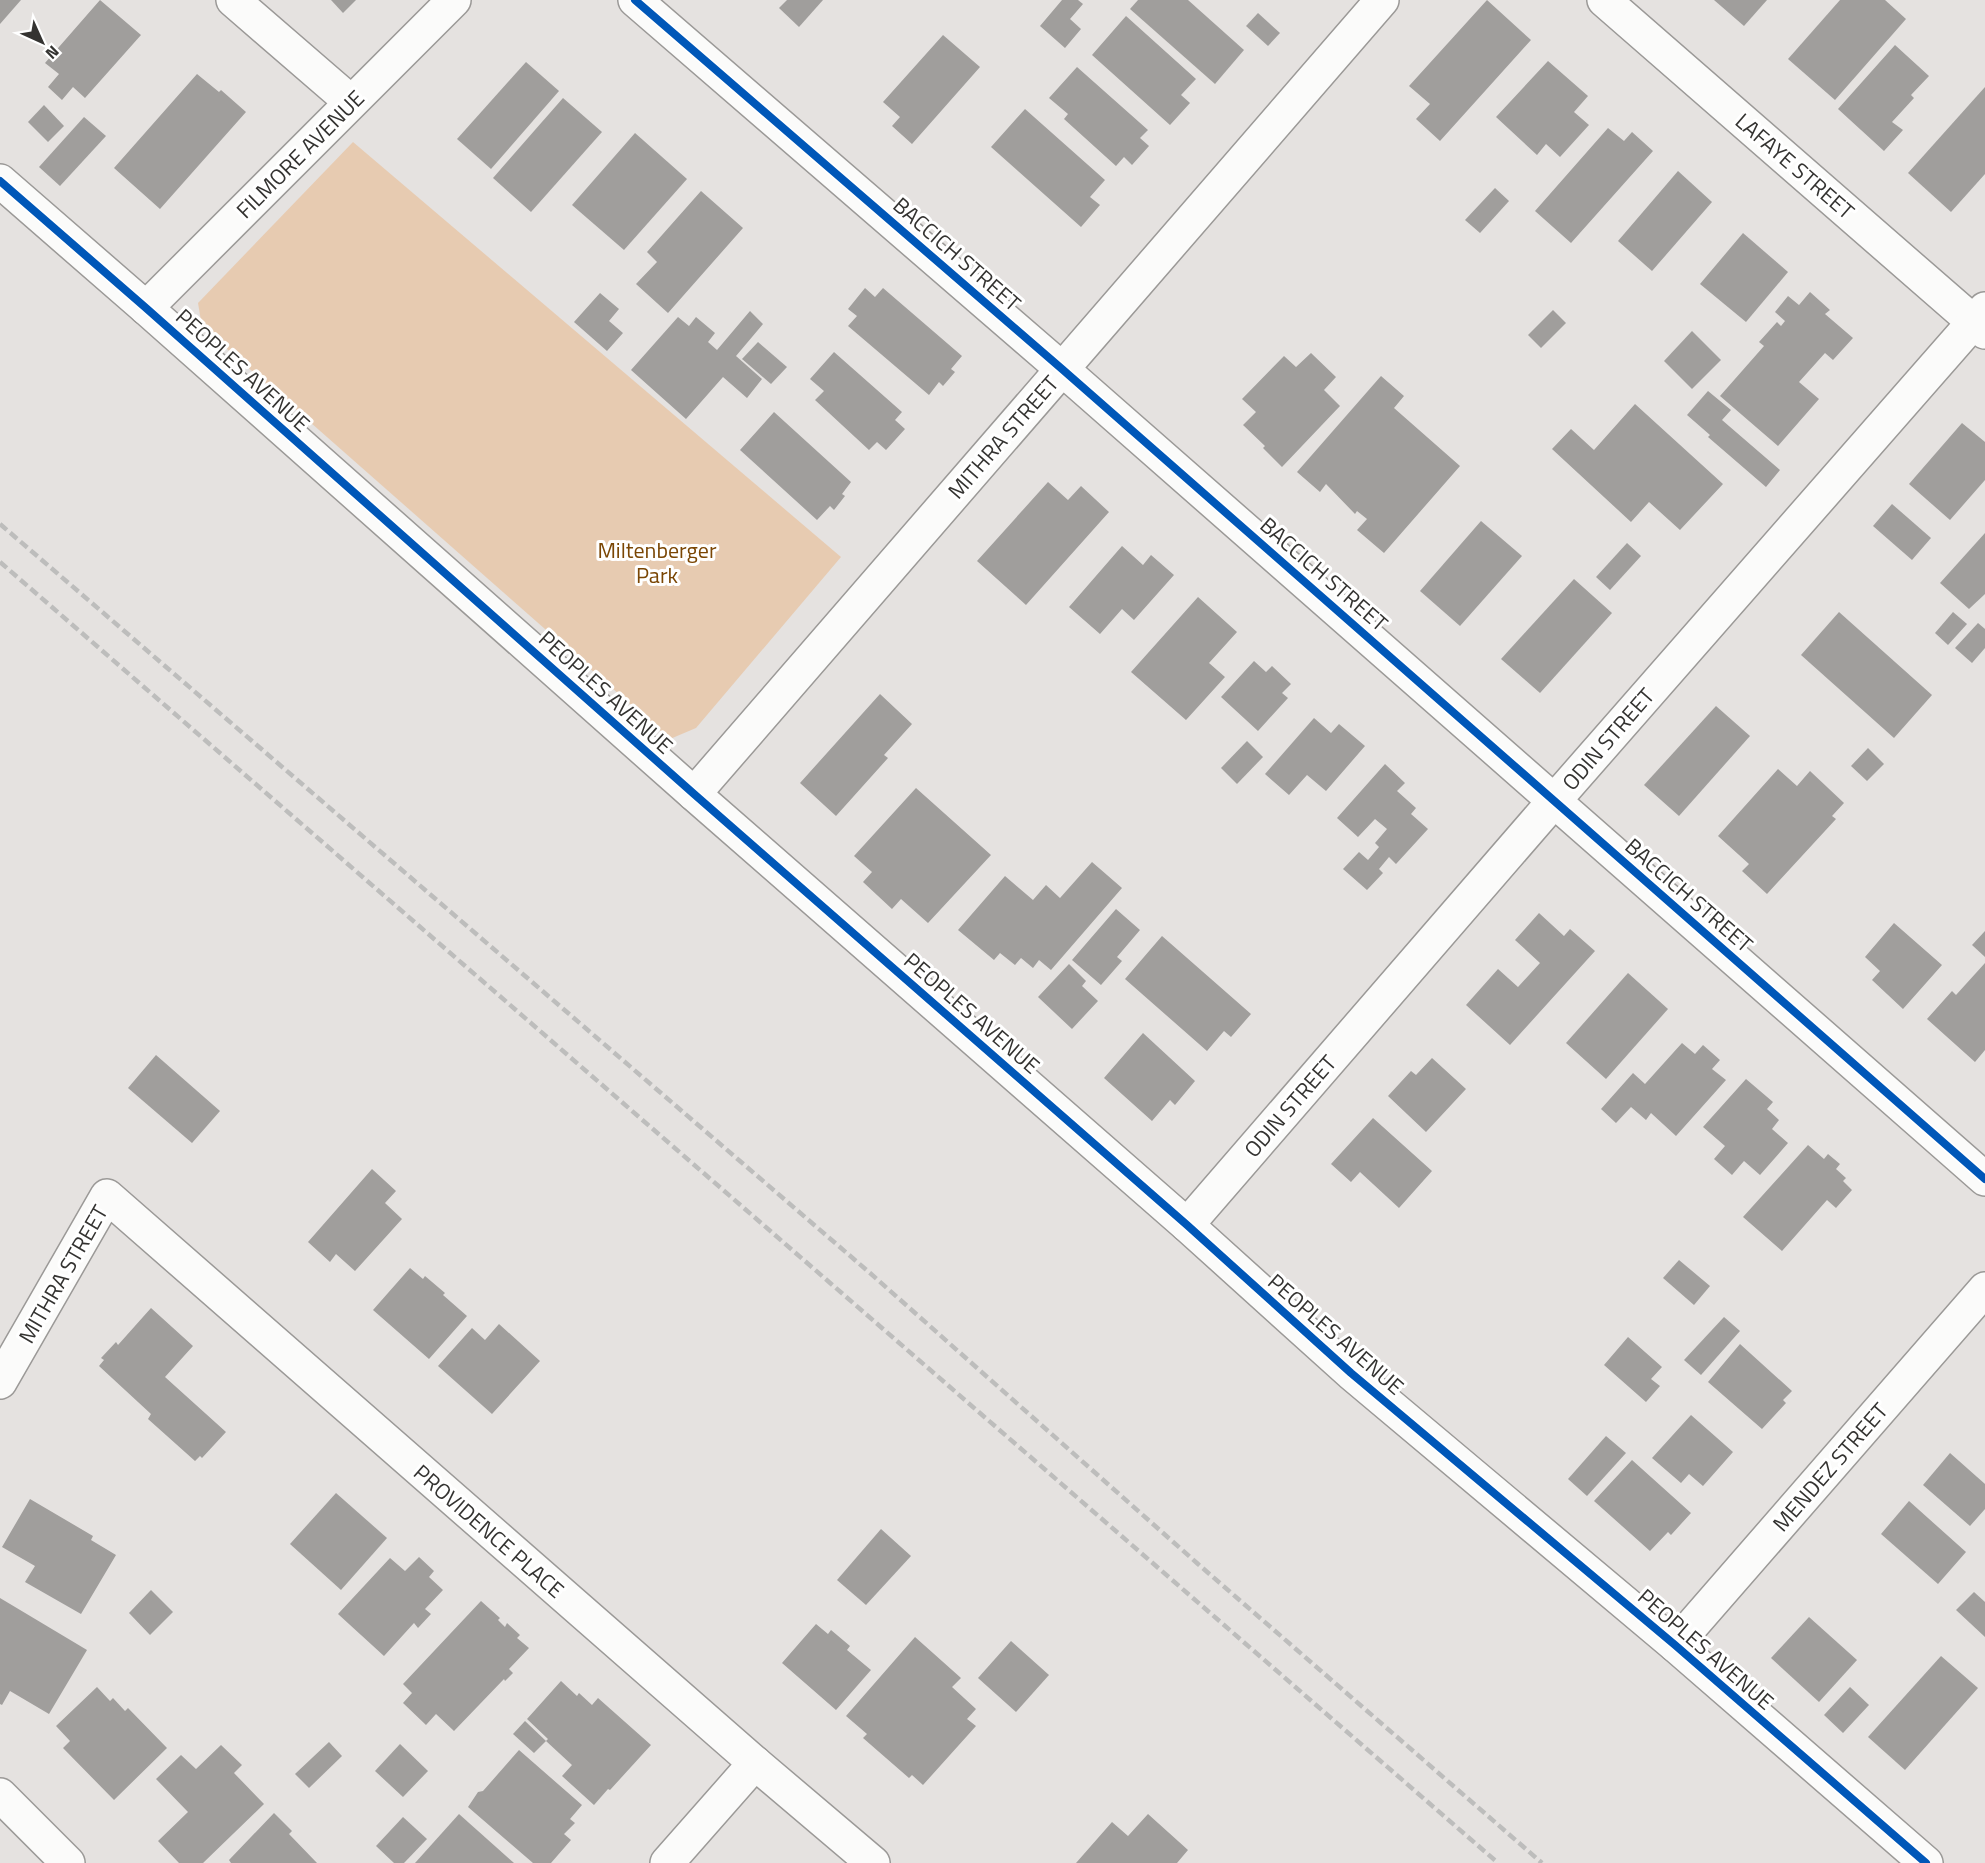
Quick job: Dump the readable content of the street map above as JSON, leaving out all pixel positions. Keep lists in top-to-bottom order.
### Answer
{
  "streets": {
    "street": [
      "FILMORE AVENUE",
      "LAFAYE STREET",
      "BACCICH STREET",
      "PEOPLES AVENUE",
      "MITHRA STREET",
      "ODIN STREET",
      "MENDEZ STREET",
      "PROVIDENCE PLACE"
    ]
  },
  "crossings": [
    ["FILMORE AVENUE", "PEOPLES AVENUE"],
    ["LAFAYE STREET", "ODIN STREET"],
    ["BACCICH STREET", "MITHRA STREET"],
    ["BACCICH STREET", "ODIN STREET"],
    ["PEOPLES AVENUE", "MITHRA STREET"],
    ["PEOPLES AVENUE", "ODIN STREET"],
    ["PEOPLES AVENUE", "MENDEZ STREET"],
    ["MITHRA STREET", "PROVIDENCE PLACE"]
  ],
  "parks": ["Miltenberger Park"],
  "north": "bottom right"
}
